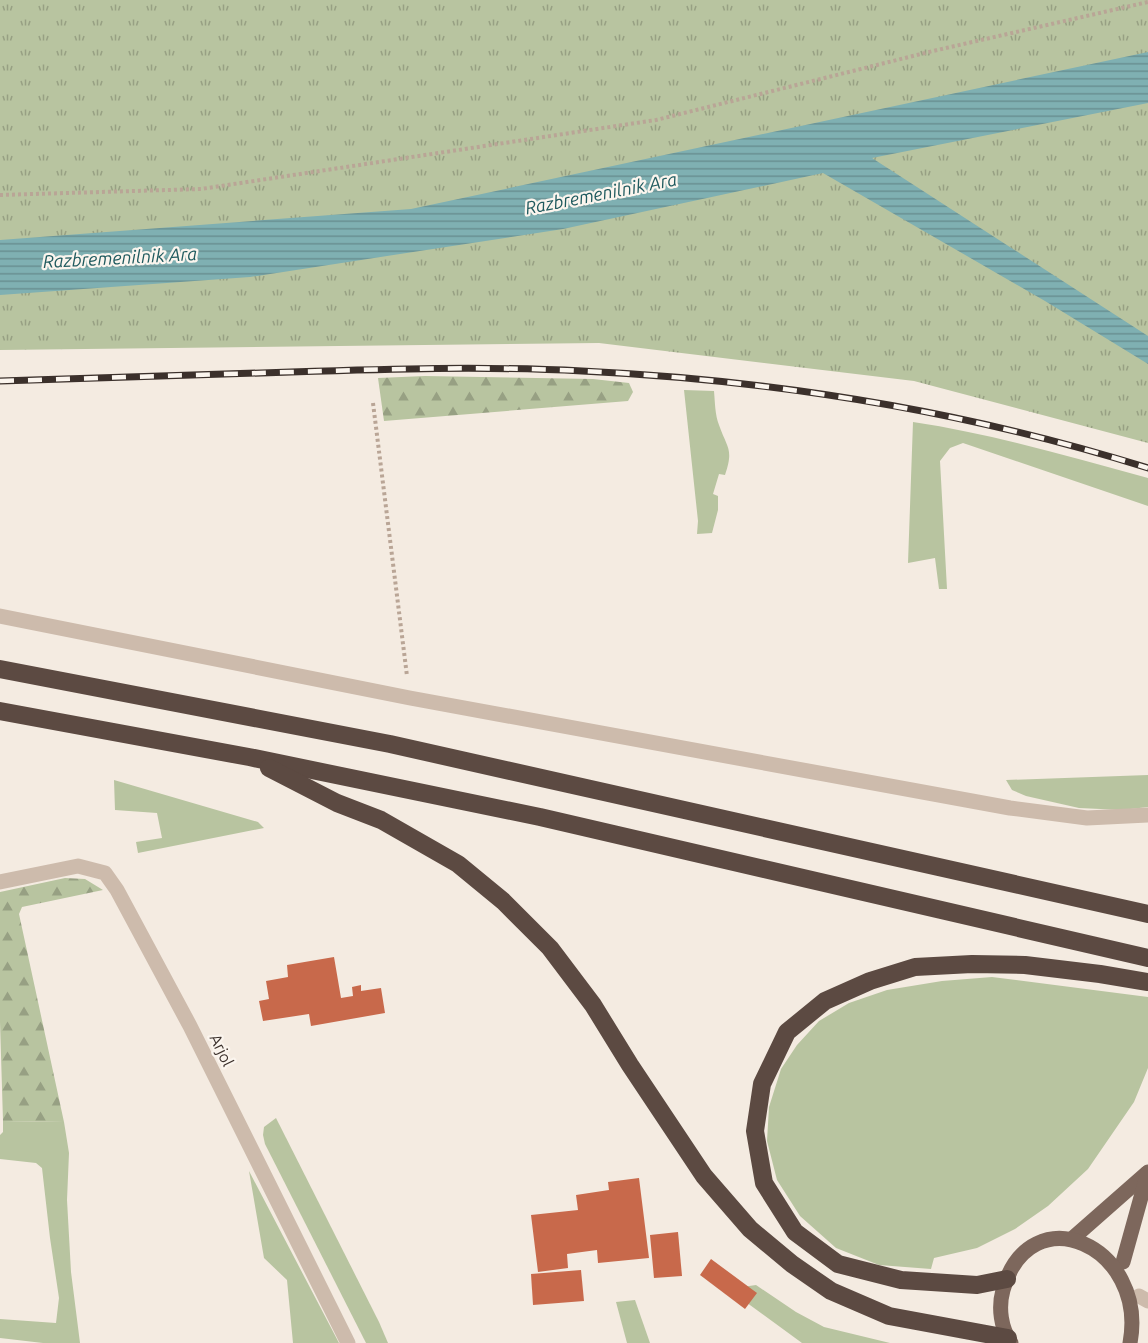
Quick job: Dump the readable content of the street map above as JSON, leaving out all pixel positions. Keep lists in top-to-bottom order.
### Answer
{
  "streets": {
    "street": ["Arjol"]
  },
  "water": ["Razbremenilnik Ara"]
}
